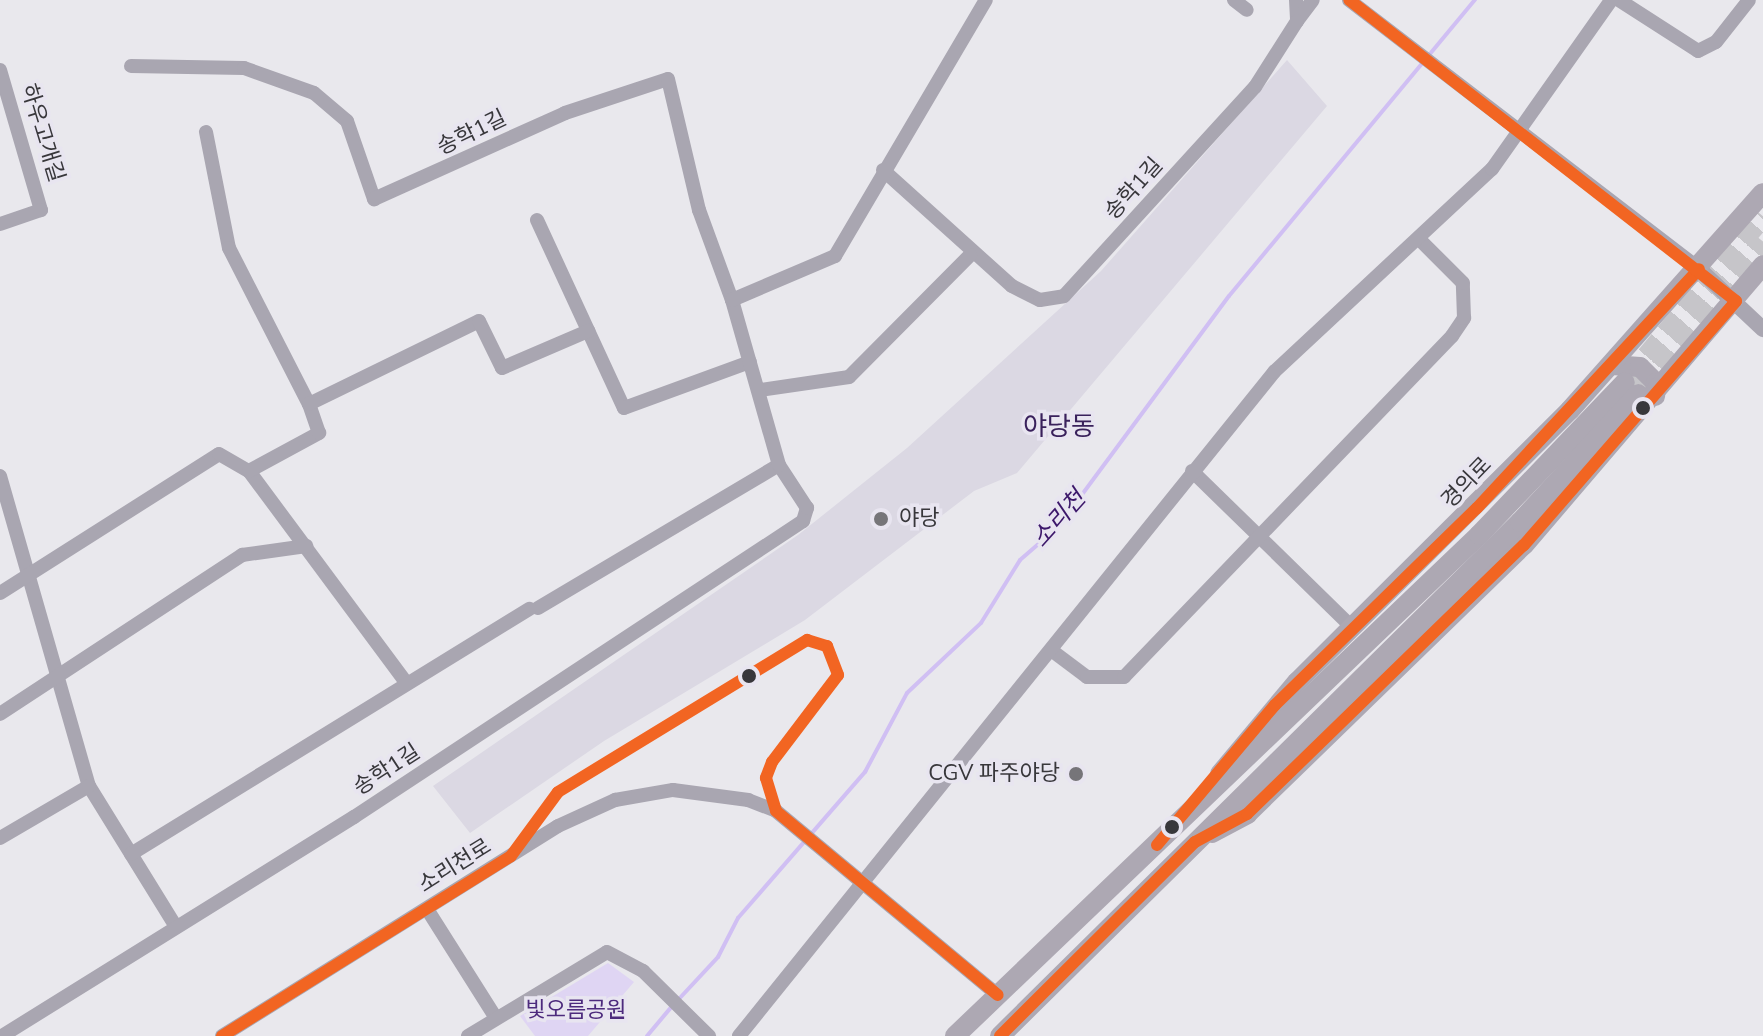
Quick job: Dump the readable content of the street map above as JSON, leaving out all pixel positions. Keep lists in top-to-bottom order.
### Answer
{
  "streets": {
    "main road": ["경의로"],
    "street": ["하우고개길", "송학1길", "소리천로"]
  },
  "districts": ["야당동"],
  "water": ["소리천"],
  "parks": ["빛오름공원"],
  "places": ["야당", "CGV 파주야당"]
}
